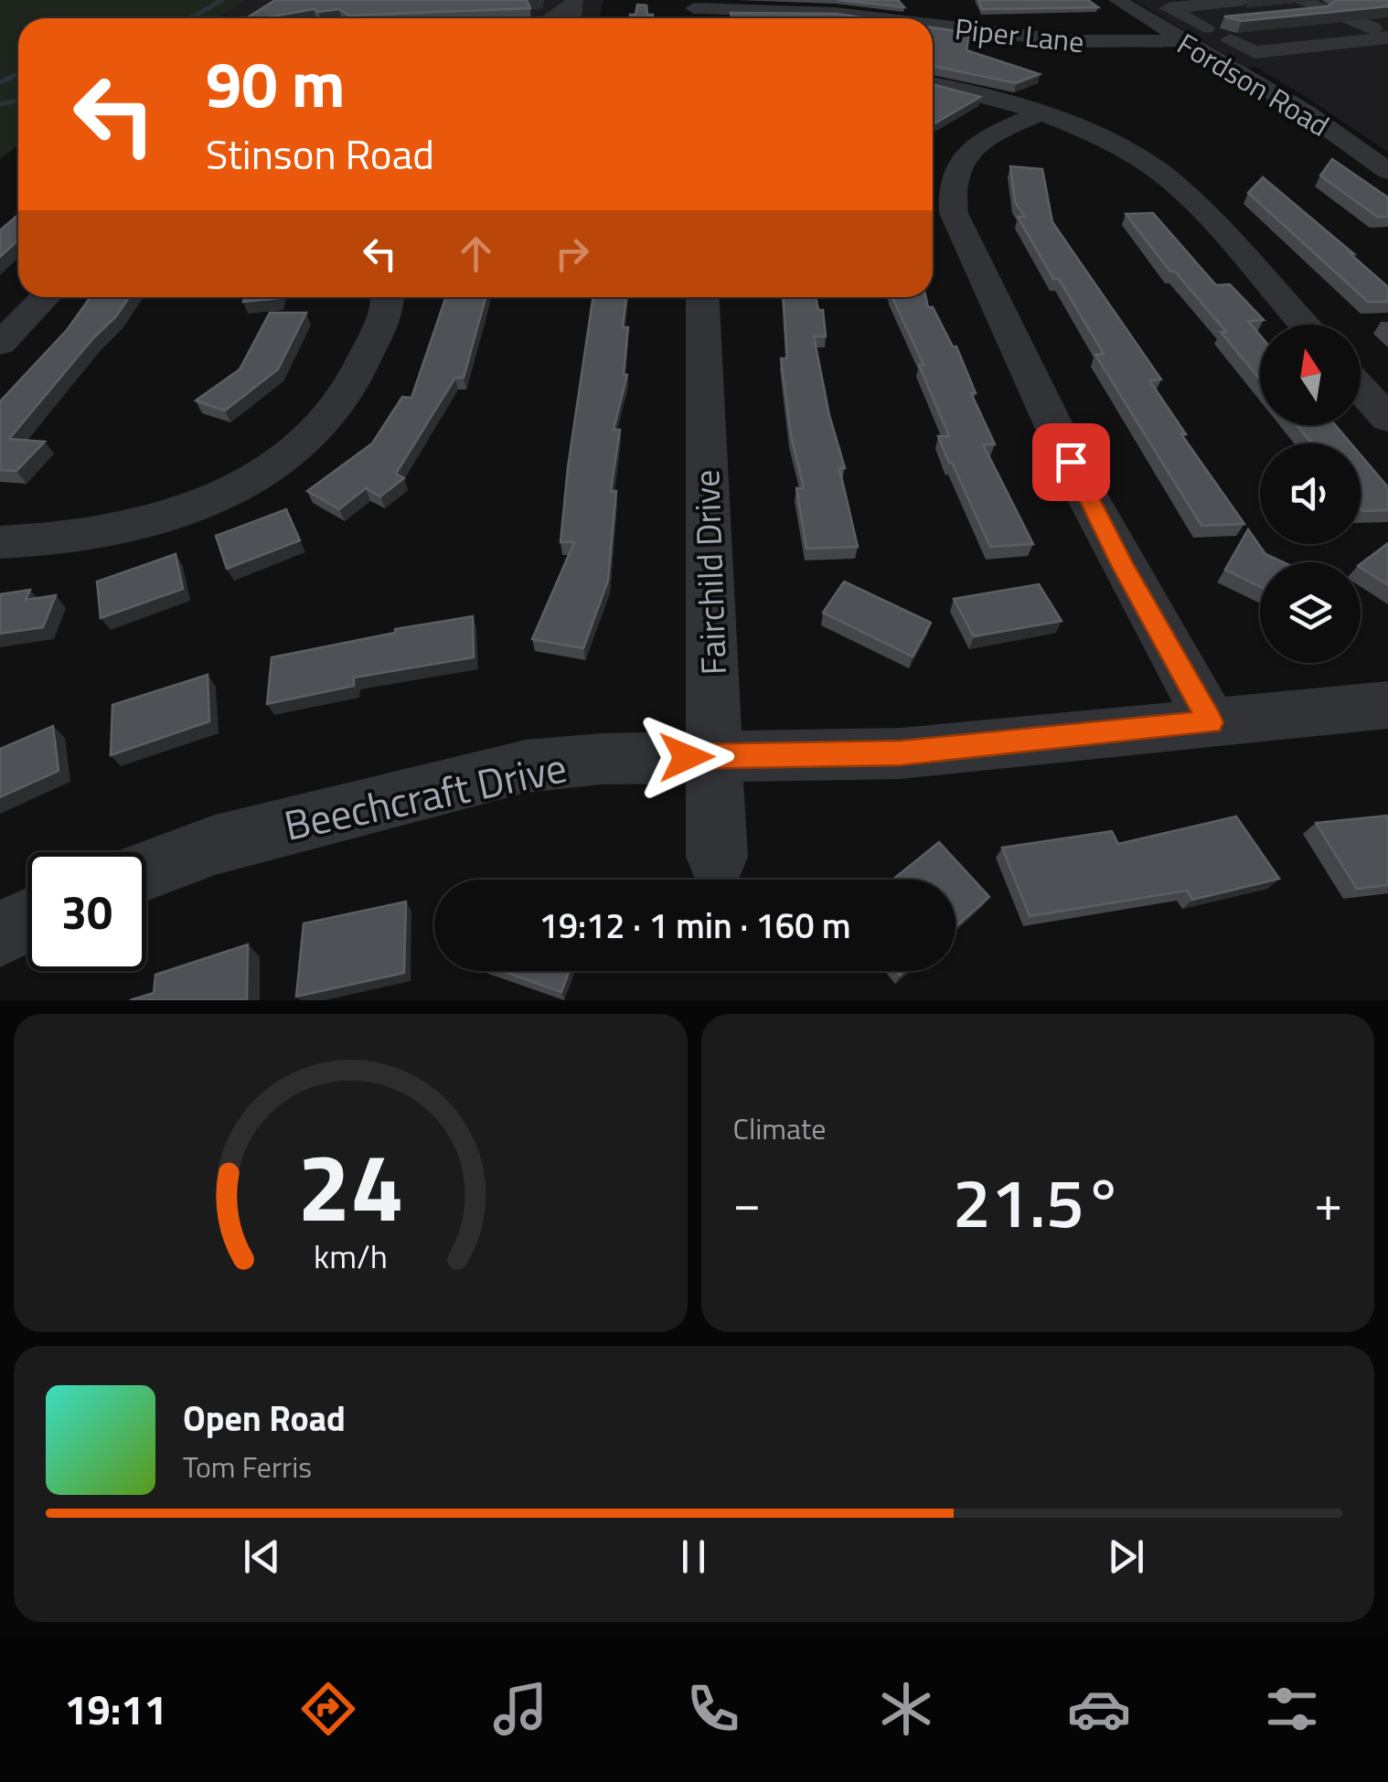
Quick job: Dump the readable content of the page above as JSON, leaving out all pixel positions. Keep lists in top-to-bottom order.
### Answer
{
  "streets": {
    "street": [
      "Piper Lane",
      "Fordson Road",
      "Fairchild Drive",
      "Beechcraft Drive"
    ]
  },
  "crossings": [
    ["Piper Lane", "Fordson Road"],
    ["Fairchild Drive", "Beechcraft Drive"]
  ],
  "north": "top",
  "page": {
    "turn": ["90 m", "Stinson Road"],
    "limit": "30",
    "trip": "19:12 · 1 min · 160 m",
    "tile": "Climate",
    "heat": ["−", "21.5°", "+"],
    "song": ["Open Road", "Tom Ferris"],
    "tabs": "19:11",
    "gauge": ["24", "km/h"]
  }
}
